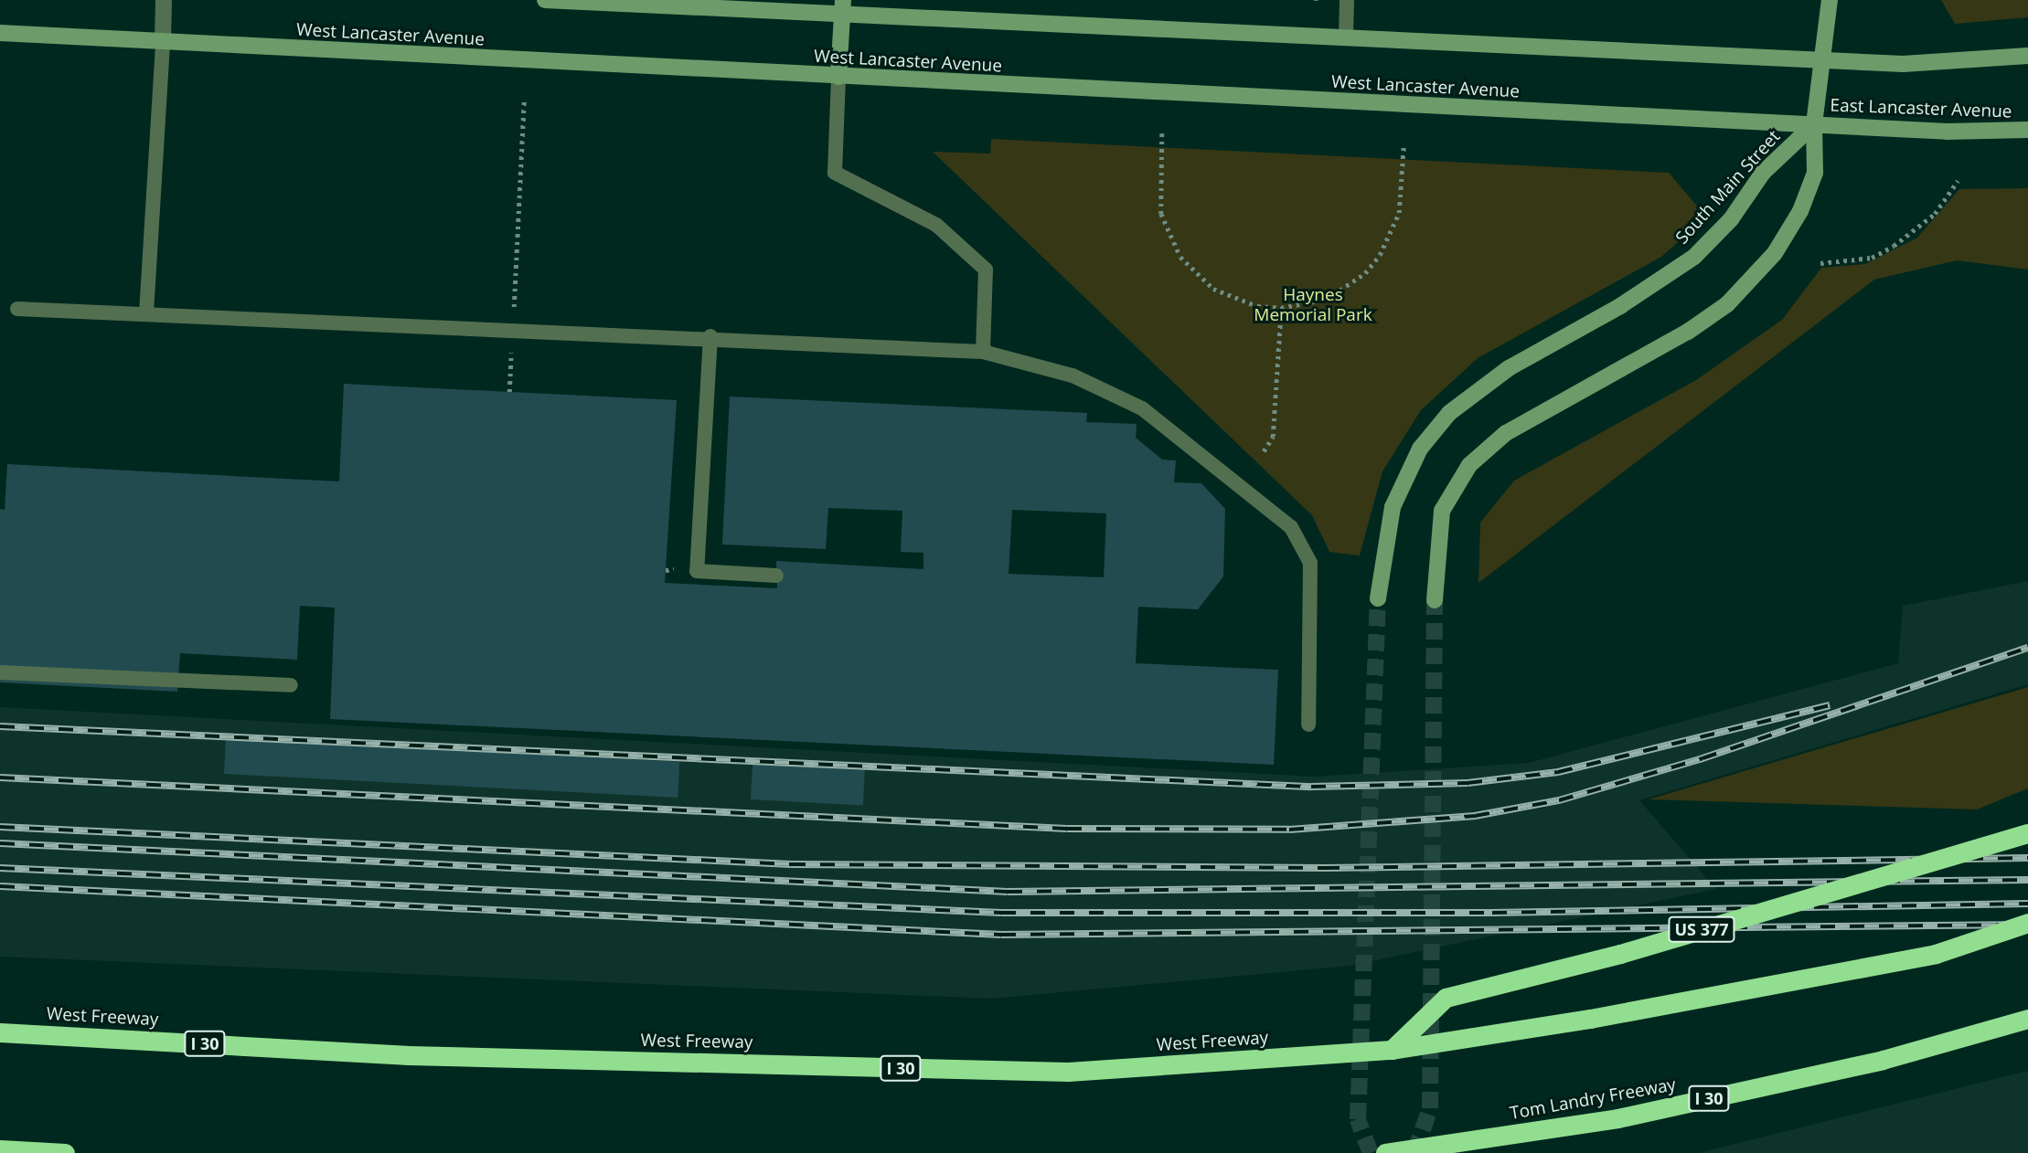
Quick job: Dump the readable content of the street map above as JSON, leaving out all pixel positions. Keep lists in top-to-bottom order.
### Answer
{
  "streets": {
    "highway": [
      "US 377",
      "West Freeway",
      "I 30",
      "Tom Landry Freeway"
    ],
    "main road": ["West Lancaster Avenue", "East Lancaster Avenue", "South Main Street"]
  },
  "crossings": [
    ["West Lancaster Avenue", "East Lancaster Avenue"],
    ["West Lancaster Avenue", "South Main Street"],
    ["East Lancaster Avenue", "South Main Street"],
    ["US 377", "West Freeway"],
    ["US 377", "I 30"],
    ["West Freeway", "I 30"]
  ],
  "parks": ["Haynes Memorial Park"]
}
